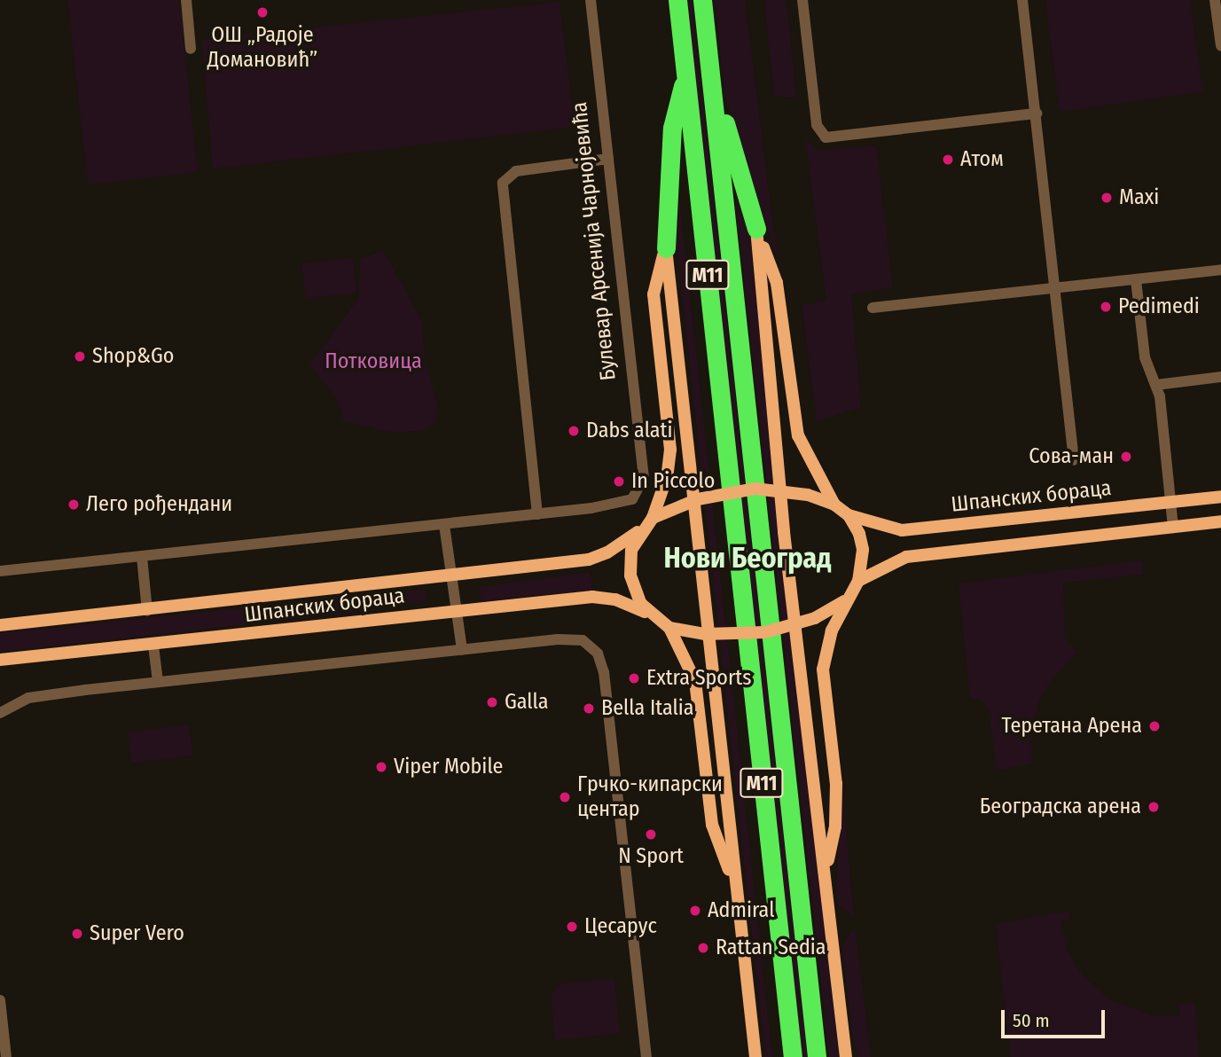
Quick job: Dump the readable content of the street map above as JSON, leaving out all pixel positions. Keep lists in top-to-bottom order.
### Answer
{
  "streets": {
    "highway": ["M11"],
    "street": ["Булевар Арсенија Чарнојевића", "Шпанских бораца"]
  },
  "districts": ["Нови Београд"],
  "parks": ["Потковица"],
  "places": [
    "ОШ „Радоје Домановић”",
    "Атом",
    "Maxi",
    "Pedimedi",
    "Shop&Go",
    "Dabs alati",
    "Сова-ман",
    "In Piccolo",
    "Лего рођендани",
    "Extra Sports",
    "Galla",
    "Bella Italia",
    "Теретана Арена",
    "Viper Mobile",
    "Грчко-кипарски центар",
    "Београдска арена",
    "N Sport",
    "Admiral",
    "Цесарус",
    "Super Vero",
    "Rattan Sedia"
  ],
  "scale_bar": "50 m"
}
